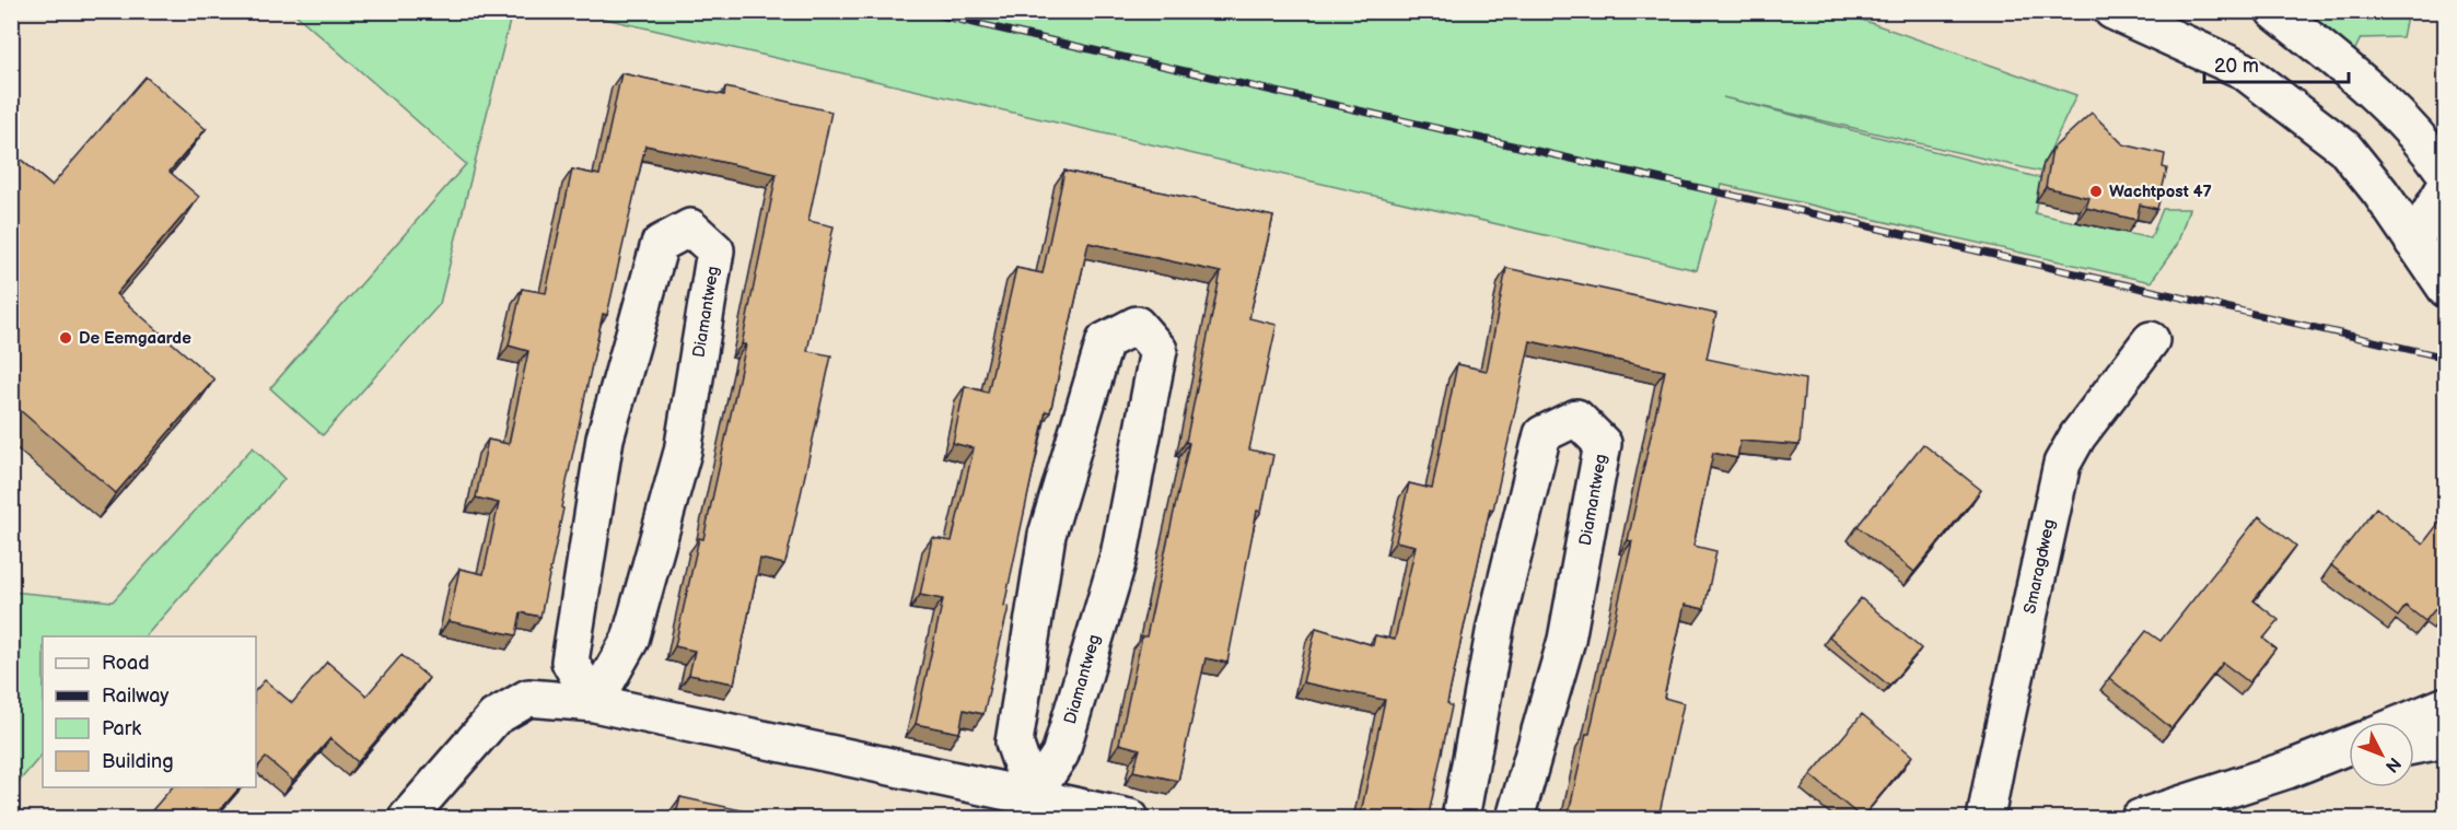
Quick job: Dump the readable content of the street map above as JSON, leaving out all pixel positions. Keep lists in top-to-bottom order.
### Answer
{
  "streets": {
    "street": ["Diamantweg", "Smaragdweg"]
  },
  "places": ["Wachtpost 47", "De Eemgaarde"],
  "legend": [
    "Road",
    "Railway",
    "Park",
    "Building"
  ],
  "scale_bar": "20 m",
  "north": "bottom right"
}
